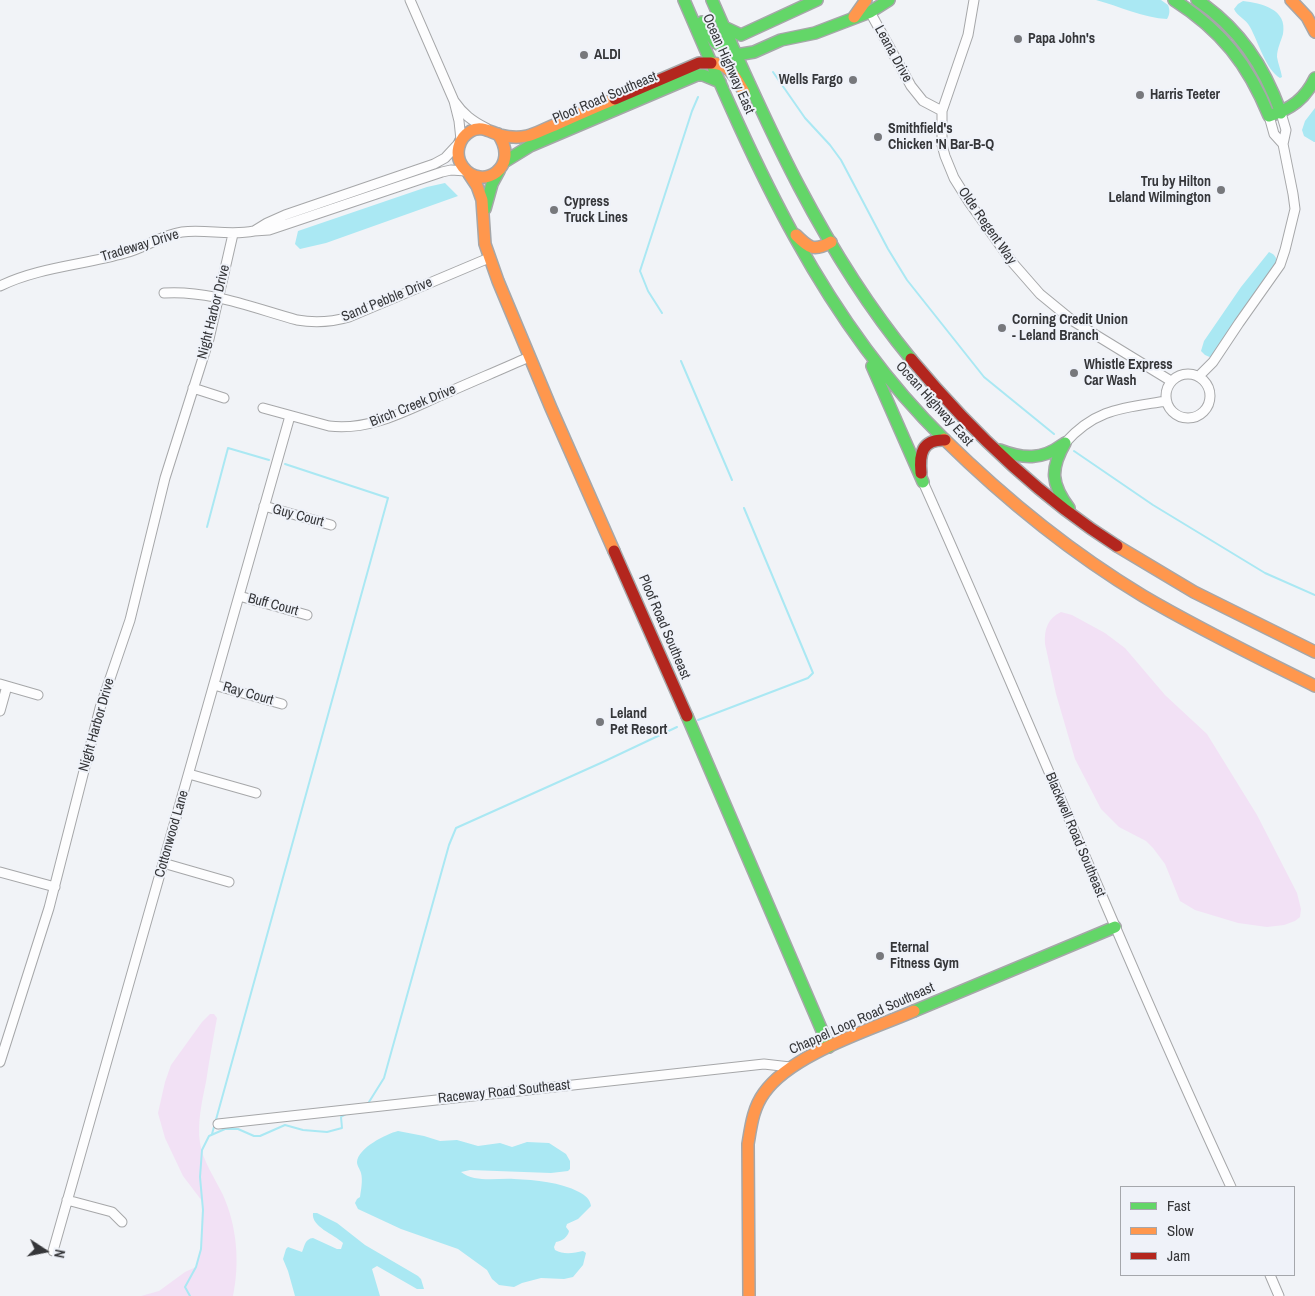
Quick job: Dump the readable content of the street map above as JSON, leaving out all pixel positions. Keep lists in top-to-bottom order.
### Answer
{
  "streets": {
    "main road": ["Ocean Highway East", "Ploof Road Southeast", "Chappel Loop Road Southeast"],
    "street": [
      "Leana Drive",
      "Olde Regent Way",
      "Tradeway Drive",
      "Sand Pebble Drive",
      "Night Harbor Drive",
      "Birch Creek Drive",
      "Guy Court",
      "Buff Court",
      "Ray Court",
      "Cottonwood Lane",
      "Blackwell Road Southeast",
      "Raceway Road Southeast"
    ]
  },
  "crossings": [
    ["Leana Drive", "Olde Regent Way"],
    ["Ocean Highway East", "Ploof Road Southeast"],
    ["Ploof Road Southeast", "Tradeway Drive"],
    ["Ploof Road Southeast", "Sand Pebble Drive"],
    ["Ploof Road Southeast", "Birch Creek Drive"],
    ["Ploof Road Southeast", "Chappel Loop Road Southeast"],
    ["Tradeway Drive", "Night Harbor Drive"],
    ["Sand Pebble Drive", "Night Harbor Drive"],
    ["Birch Creek Drive", "Cottonwood Lane"],
    ["Guy Court", "Cottonwood Lane"],
    ["Buff Court", "Cottonwood Lane"],
    ["Ray Court", "Cottonwood Lane"],
    ["Blackwell Road Southeast", "Chappel Loop Road Southeast"],
    ["Chappel Loop Road Southeast", "Raceway Road Southeast"]
  ],
  "places": [
    "Papa John's",
    "ALDI",
    "Wells Fargo",
    "Harris Teeter",
    "Smithfield's Chicken 'N Bar-B-Q",
    "Tru by Hilton Leland Wilmington",
    "Cypress Truck Lines",
    "Corning Credit Union - Leland Branch",
    "Whistle Express Car Wash",
    "Leland Pet Resort",
    "Eternal Fitness Gym"
  ],
  "legend": ["Fast", "Slow", "Jam"],
  "north": "right"
}
